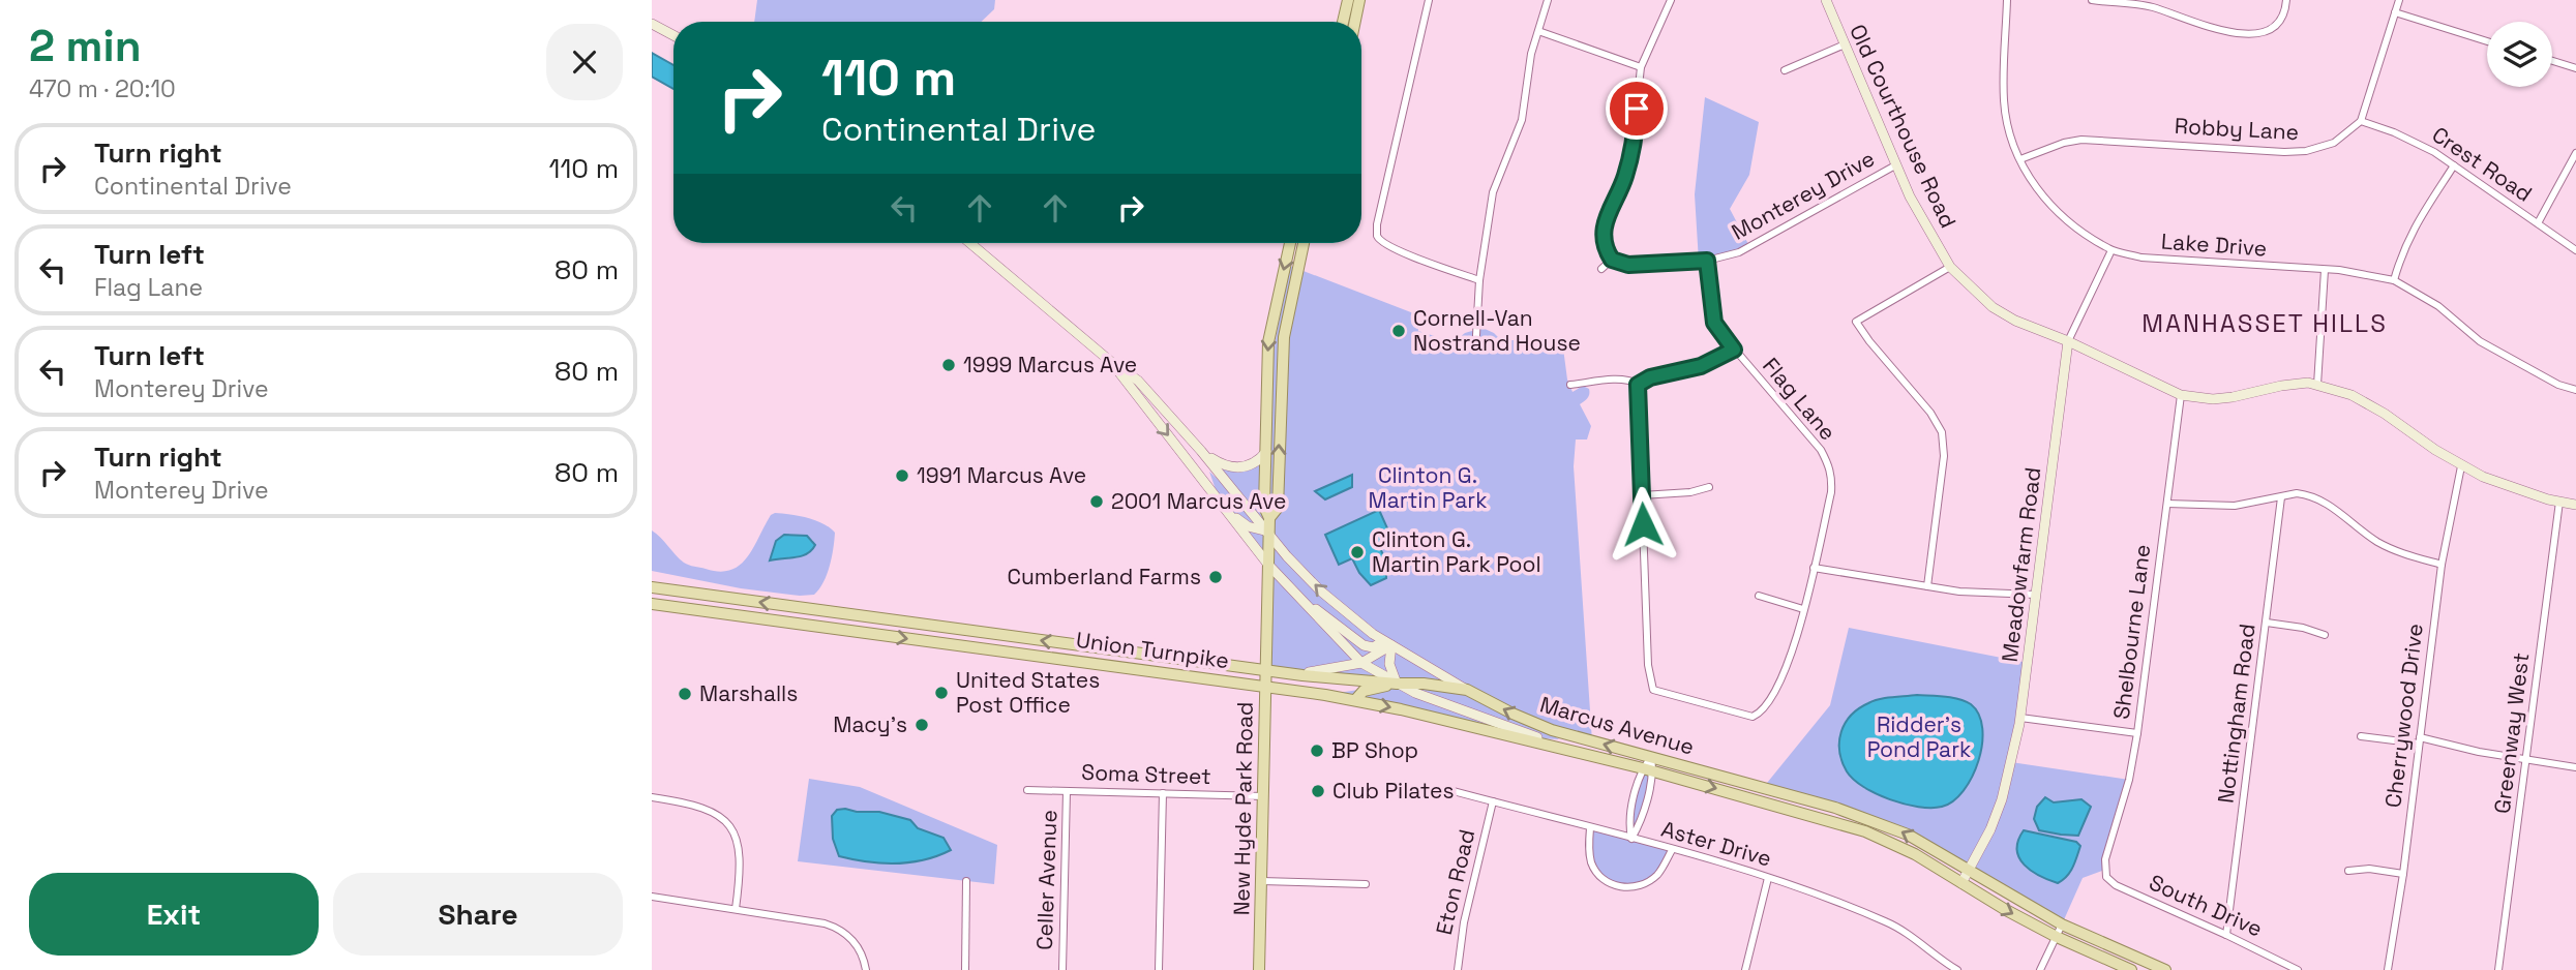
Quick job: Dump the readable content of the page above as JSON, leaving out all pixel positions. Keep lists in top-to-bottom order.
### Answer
{
  "streets": {
    "main road": [
      "Old Courthouse Road",
      "Meadowfarm Road",
      "Union Turnpike",
      "Marcus Avenue",
      "New Hyde Park Road"
    ],
    "street": [
      "Robby Lane",
      "Crest Road",
      "Monterey Drive",
      "Lake Drive",
      "Flag Lane",
      "Shelbourne Lane",
      "Nottingham Road",
      "Cherrywood Drive",
      "Greenway West",
      "Soma Street",
      "Aster Drive",
      "Celler Avenue",
      "Eton Road",
      "South Drive"
    ]
  },
  "crossings": [
    ["Old Courthouse Road", "Monterey Drive"],
    ["Old Courthouse Road", "Meadowfarm Road"],
    ["Old Courthouse Road", "Shelbourne Lane"],
    ["Old Courthouse Road", "Cherrywood Drive"],
    ["Old Courthouse Road", "Greenway West"],
    ["Robby Lane", "Crest Road"],
    ["Robby Lane", "Lake Drive"],
    ["Monterey Drive", "Flag Lane"],
    ["Lake Drive", "Meadowfarm Road"],
    ["Meadowfarm Road", "Marcus Avenue"],
    ["Shelbourne Lane", "South Drive"],
    ["Union Turnpike", "Marcus Avenue"],
    ["Union Turnpike", "New Hyde Park Road"],
    ["Nottingham Road", "South Drive"],
    ["Marcus Avenue", "New Hyde Park Road"],
    ["Soma Street", "New Hyde Park Road"],
    ["Soma Street", "Celler Avenue"],
    ["Aster Drive", "Eton Road"]
  ],
  "districts": ["MANHASSET HILLS"],
  "parks": ["Clinton G. Martin Park", "Ridder's Pond Park"],
  "places": [
    "Cornell-Van Nostrand House",
    "1999 Marcus Ave",
    "1991 Marcus Ave",
    "2001 Marcus Ave",
    "Clinton G. Martin Park Pool",
    "Cumberland Farms",
    "United States Post Office",
    "Marshalls",
    "Macy's",
    "BP Shop",
    "Club Pilates"
  ],
  "page": {
    "heading": ["2 min", "470 m · 20:10"],
    "turn": ["110 m", "Continental Drive"],
    "list": [
      {
        "name": "Turn right",
        "note": "Continental Drive",
        "value": "110 m"
      },
      {
        "name": "Turn left",
        "note": "Flag Lane",
        "value": "80 m"
      },
      {
        "name": "Turn left",
        "note": "Monterey Drive",
        "value": "80 m"
      },
      {
        "name": "Turn right",
        "note": "Monterey Drive",
        "value": "80 m"
      }
    ],
    "buttons": ["Exit", "Share"]
  }
}
